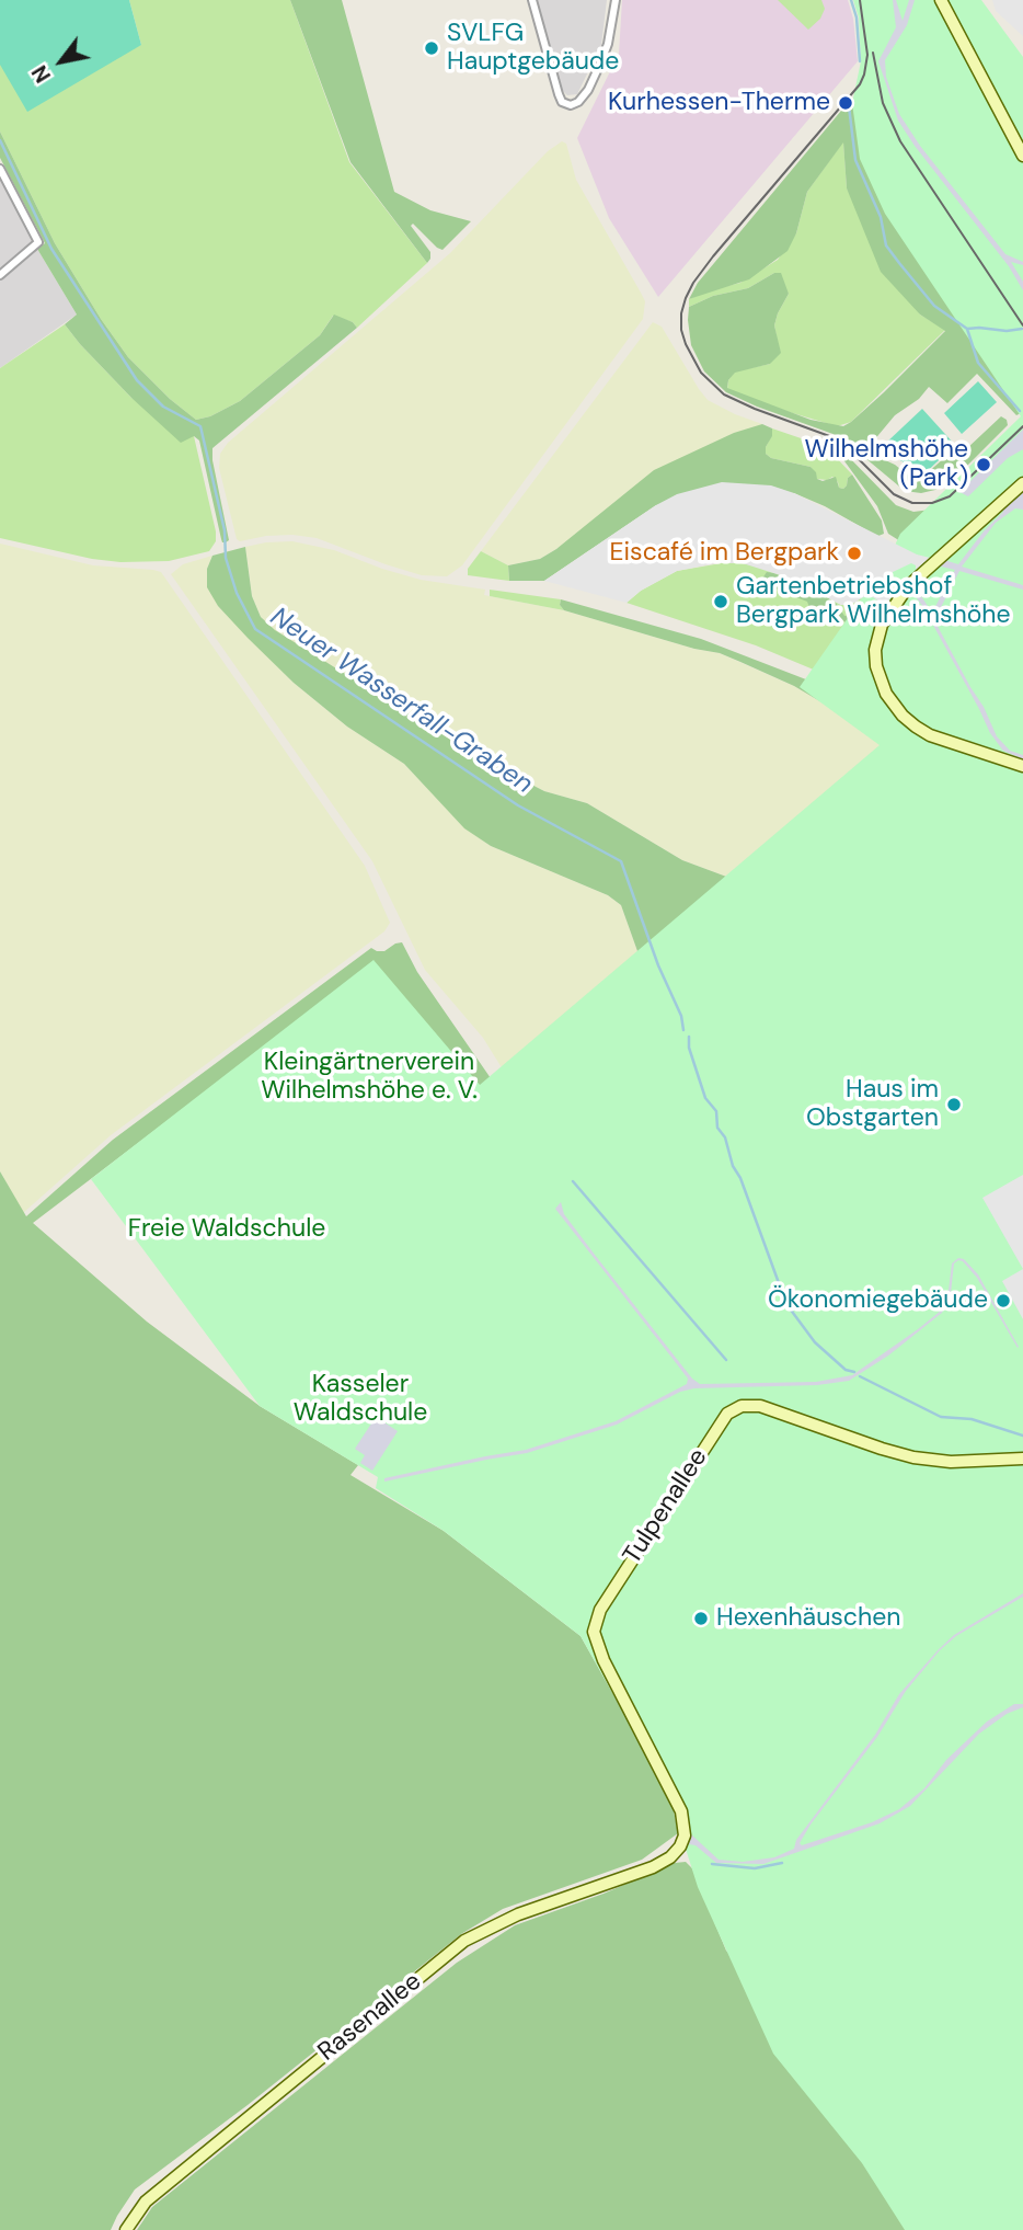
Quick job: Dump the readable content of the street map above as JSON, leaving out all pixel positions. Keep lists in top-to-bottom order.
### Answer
{
  "streets": {
    "main road": ["Tulpenallee", "Rasenallee"]
  },
  "crossings": [
    ["Tulpenallee", "Rasenallee"]
  ],
  "water": ["Neuer Wasserfall-Graben"],
  "parks": ["Kleingärtnerverein Wilhelmshöhe e. V.", "Freie Waldschule", "Kasseler Waldschule"],
  "places": [
    "SVLFG Hauptgebäude",
    "Kurhessen-Therme",
    "Wilhelmshöhe (Park)",
    "Eiscafé im Bergpark",
    "Gartenbetriebshof Bergpark Wilhelmshöhe",
    "Haus im Obstgarten",
    "Ökonomiegebäude",
    "Hexenhäuschen"
  ],
  "north": "bottom left"
}
